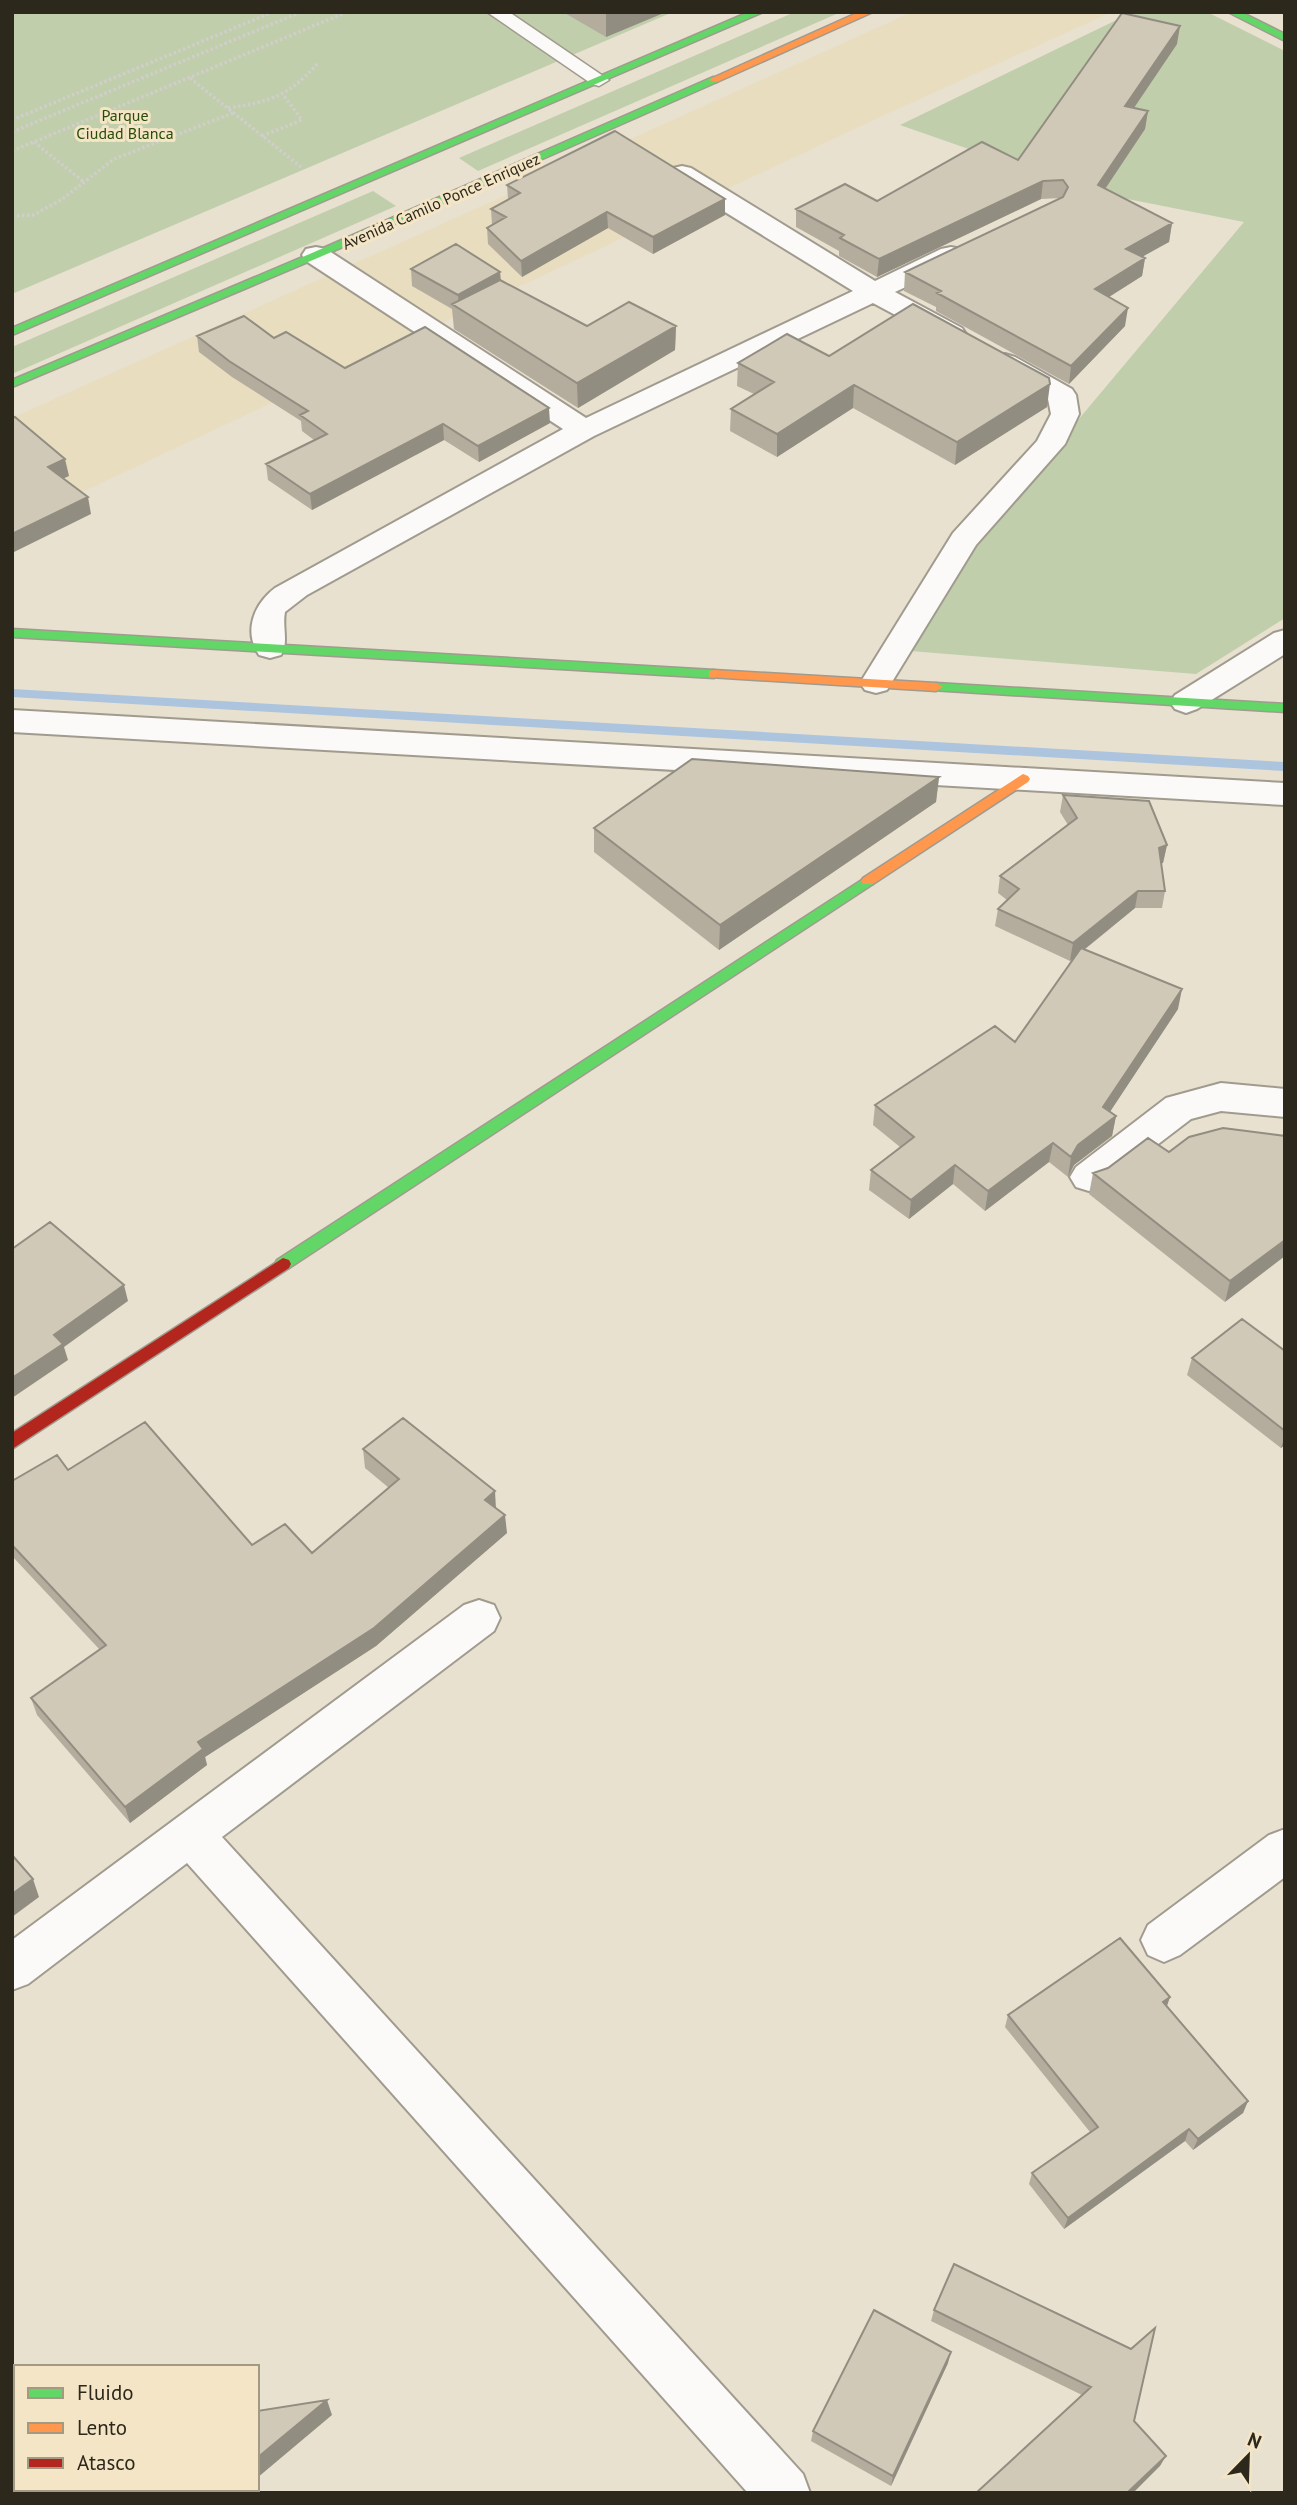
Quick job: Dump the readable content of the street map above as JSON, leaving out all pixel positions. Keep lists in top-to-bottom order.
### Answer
{
  "streets": {
    "main road": ["Avenida Camilo Ponce Enriquez"]
  },
  "parks": ["Parque Ciudad Blanca"],
  "legend": ["Fluido", "Lento", "Atasco"],
  "north": "top right"
}
